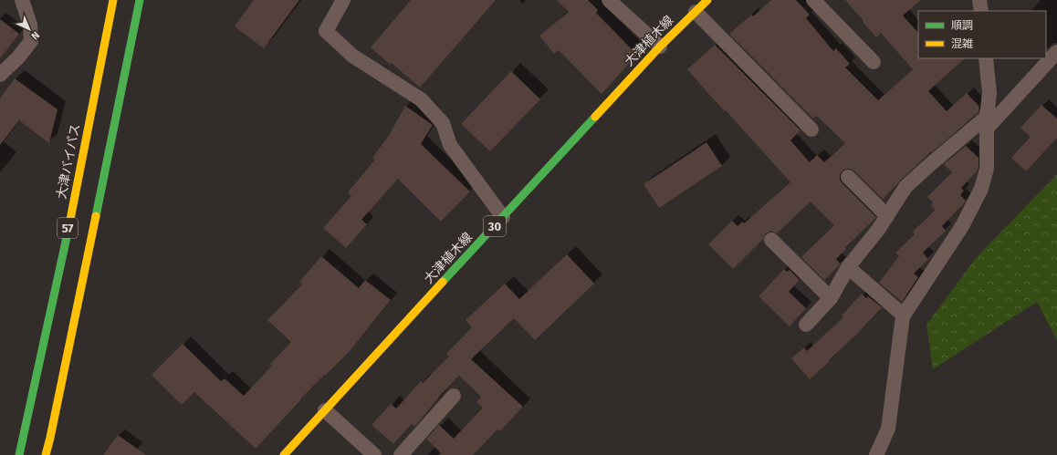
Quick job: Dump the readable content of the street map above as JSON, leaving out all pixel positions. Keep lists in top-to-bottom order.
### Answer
{
  "streets": {
    "main road": [
      "大津植木線",
      "大津バイパス",
      "30",
      "57"
    ]
  },
  "legend": ["順調", "混雑"],
  "north": "bottom right"
}
